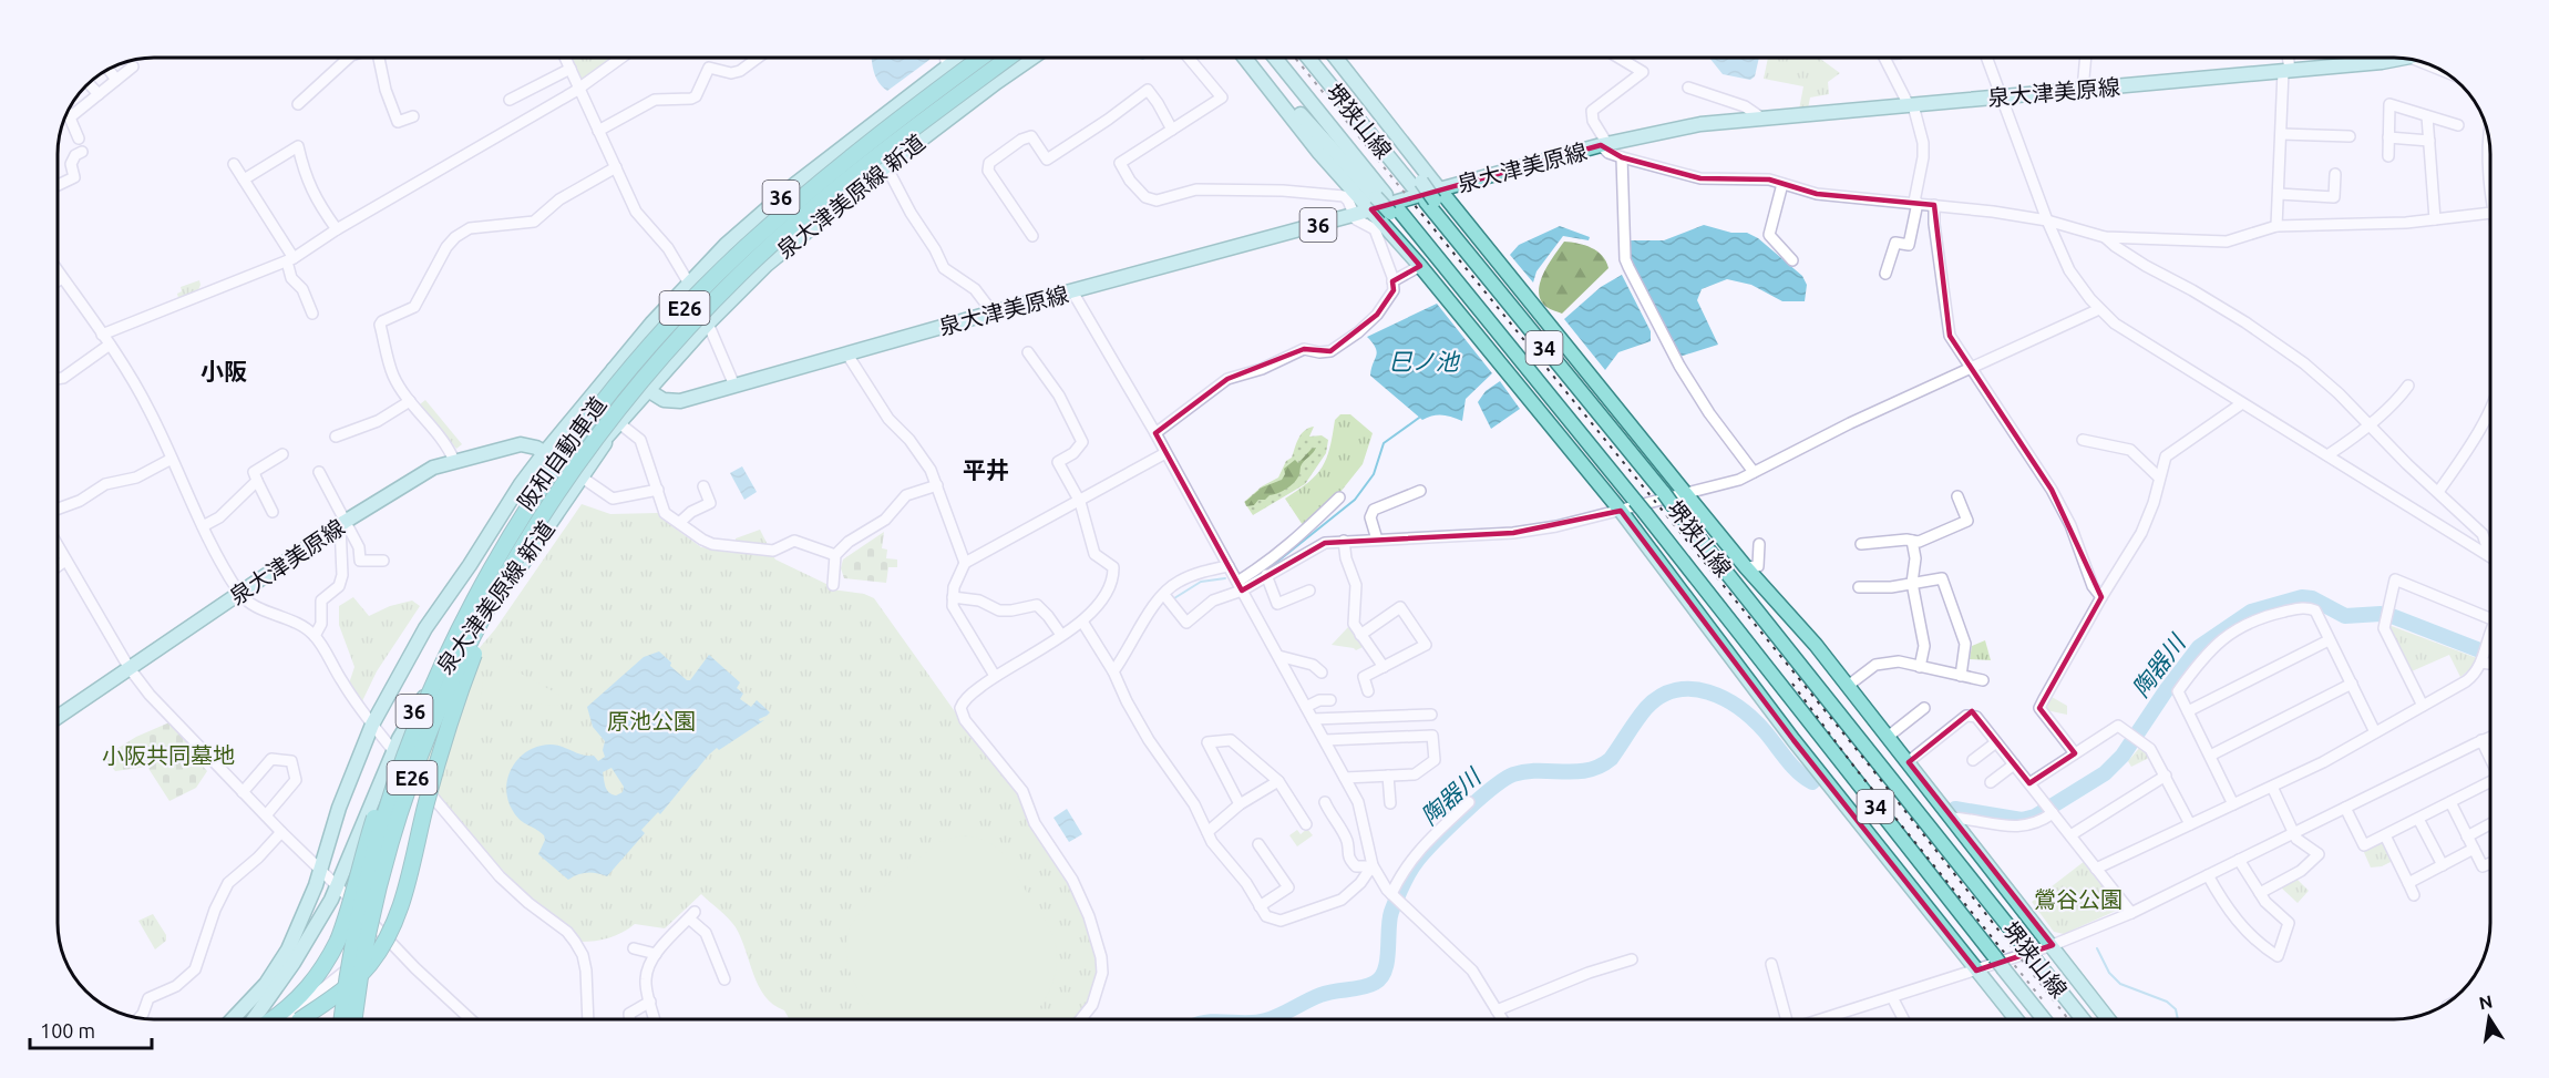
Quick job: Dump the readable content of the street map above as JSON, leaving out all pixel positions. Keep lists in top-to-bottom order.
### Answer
{
  "streets": {
    "highway": ["E26", "阪和自動車道"],
    "main road": [
      "泉大津美原線",
      "堺狭山線",
      "泉大津美原線 新道",
      "36",
      "34"
    ]
  },
  "crossings": [
    ["泉大津美原線", "堺狭山線"],
    ["泉大津美原線", "泉大津美原線 新道"],
    ["泉大津美原線", "36"],
    ["泉大津美原線 新道", "36"]
  ],
  "districts": ["小阪", "平井"],
  "water": ["巳ノ池", "陶器川"],
  "parks": ["原池公園", "小阪共同墓地", "鶯谷公園"],
  "scale_bar": "100 m",
  "north": "top"
}
